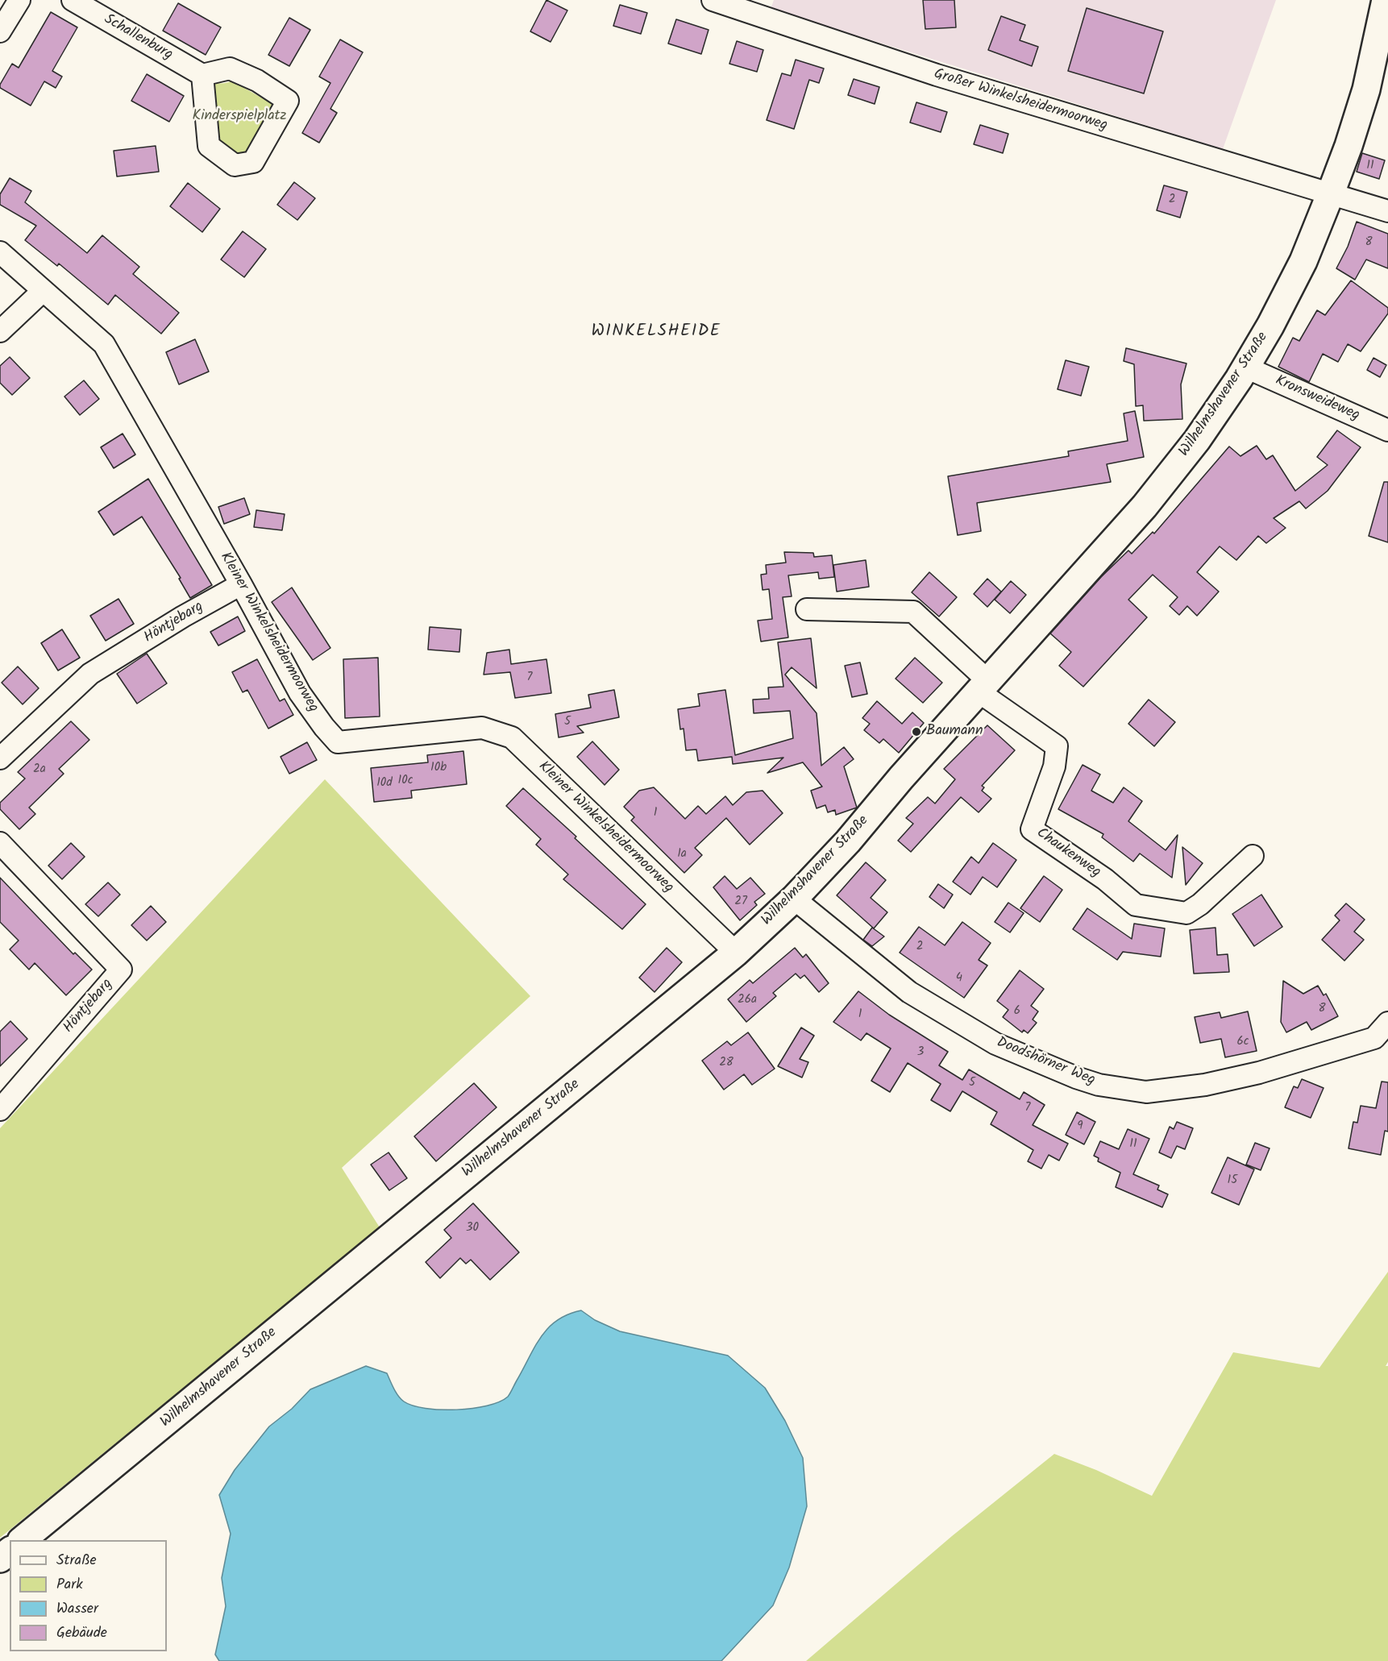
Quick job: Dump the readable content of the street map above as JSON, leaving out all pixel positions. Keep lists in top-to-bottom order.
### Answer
{
  "streets": {
    "street": [
      "Schallenburg",
      "Großer Winkelsheidermoorweg",
      "Wilhelmshavener Straße",
      "Kronsweideweg",
      "Höntjebarg",
      "Kleiner Winkelsheidermoorweg",
      "Chaukenweg",
      "Doodshörner Weg"
    ]
  },
  "crossings": [
    ["Großer Winkelsheidermoorweg", "Wilhelmshavener Straße"],
    ["Wilhelmshavener Straße", "Kronsweideweg"],
    ["Wilhelmshavener Straße", "Kleiner Winkelsheidermoorweg"],
    ["Wilhelmshavener Straße", "Chaukenweg"],
    ["Wilhelmshavener Straße", "Doodshörner Weg"],
    ["Höntjebarg", "Kleiner Winkelsheidermoorweg"]
  ],
  "districts": ["WINKELSHEIDE"],
  "parks": ["Kinderspielplatz"],
  "places": ["Baumann"],
  "house_numbers": [
    "11",
    "2",
    "8",
    "7",
    "5",
    "10b",
    "2a",
    "10c",
    "10d",
    "1",
    "1a",
    "27",
    "2",
    "4",
    "26a",
    "8",
    "6",
    "1",
    "6c",
    "3",
    "28",
    "5",
    "7",
    "9",
    "11",
    "15",
    "30"
  ],
  "legend": [
    "Straße",
    "Park",
    "Wasser",
    "Gebäude"
  ]
}
